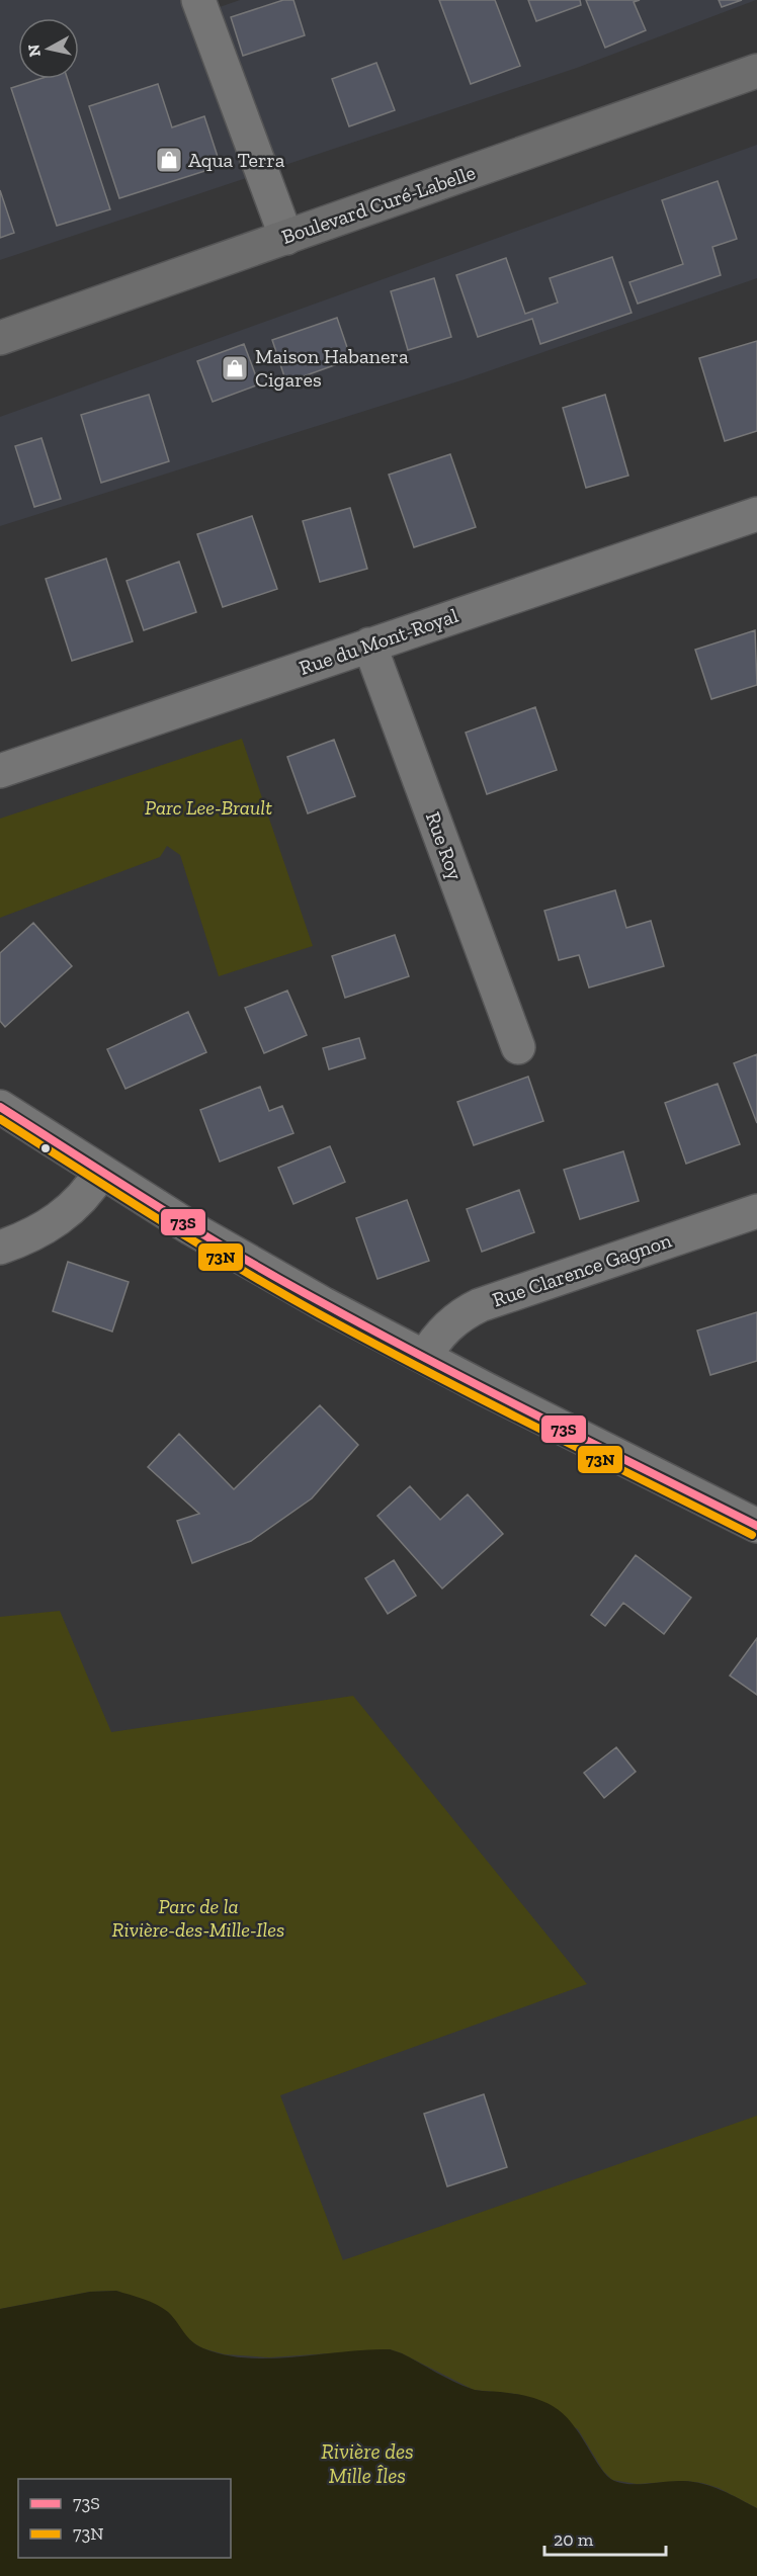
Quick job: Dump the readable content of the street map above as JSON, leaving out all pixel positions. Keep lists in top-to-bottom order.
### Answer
{
  "streets": {
    "main road": ["Boulevard Curé-Labelle"],
    "street": ["Rue du Mont-Royal", "Rue Roy", "Rue Clarence Gagnon"]
  },
  "crossings": [
    ["Rue du Mont-Royal", "Rue Roy"]
  ],
  "water": ["Rivière des Mille Îles"],
  "parks": ["Parc Lee-Brault", "Parc de la Rivière-des-Mille-Iles"],
  "places": {
    "shop": ["Aqua Terra", "Maison Habanera Cigares"]
  },
  "lines": ["transit line 73S", "transit line 73N"],
  "legend": ["73S", "73N"],
  "scale_bar": "20 m",
  "north": "left"
}
